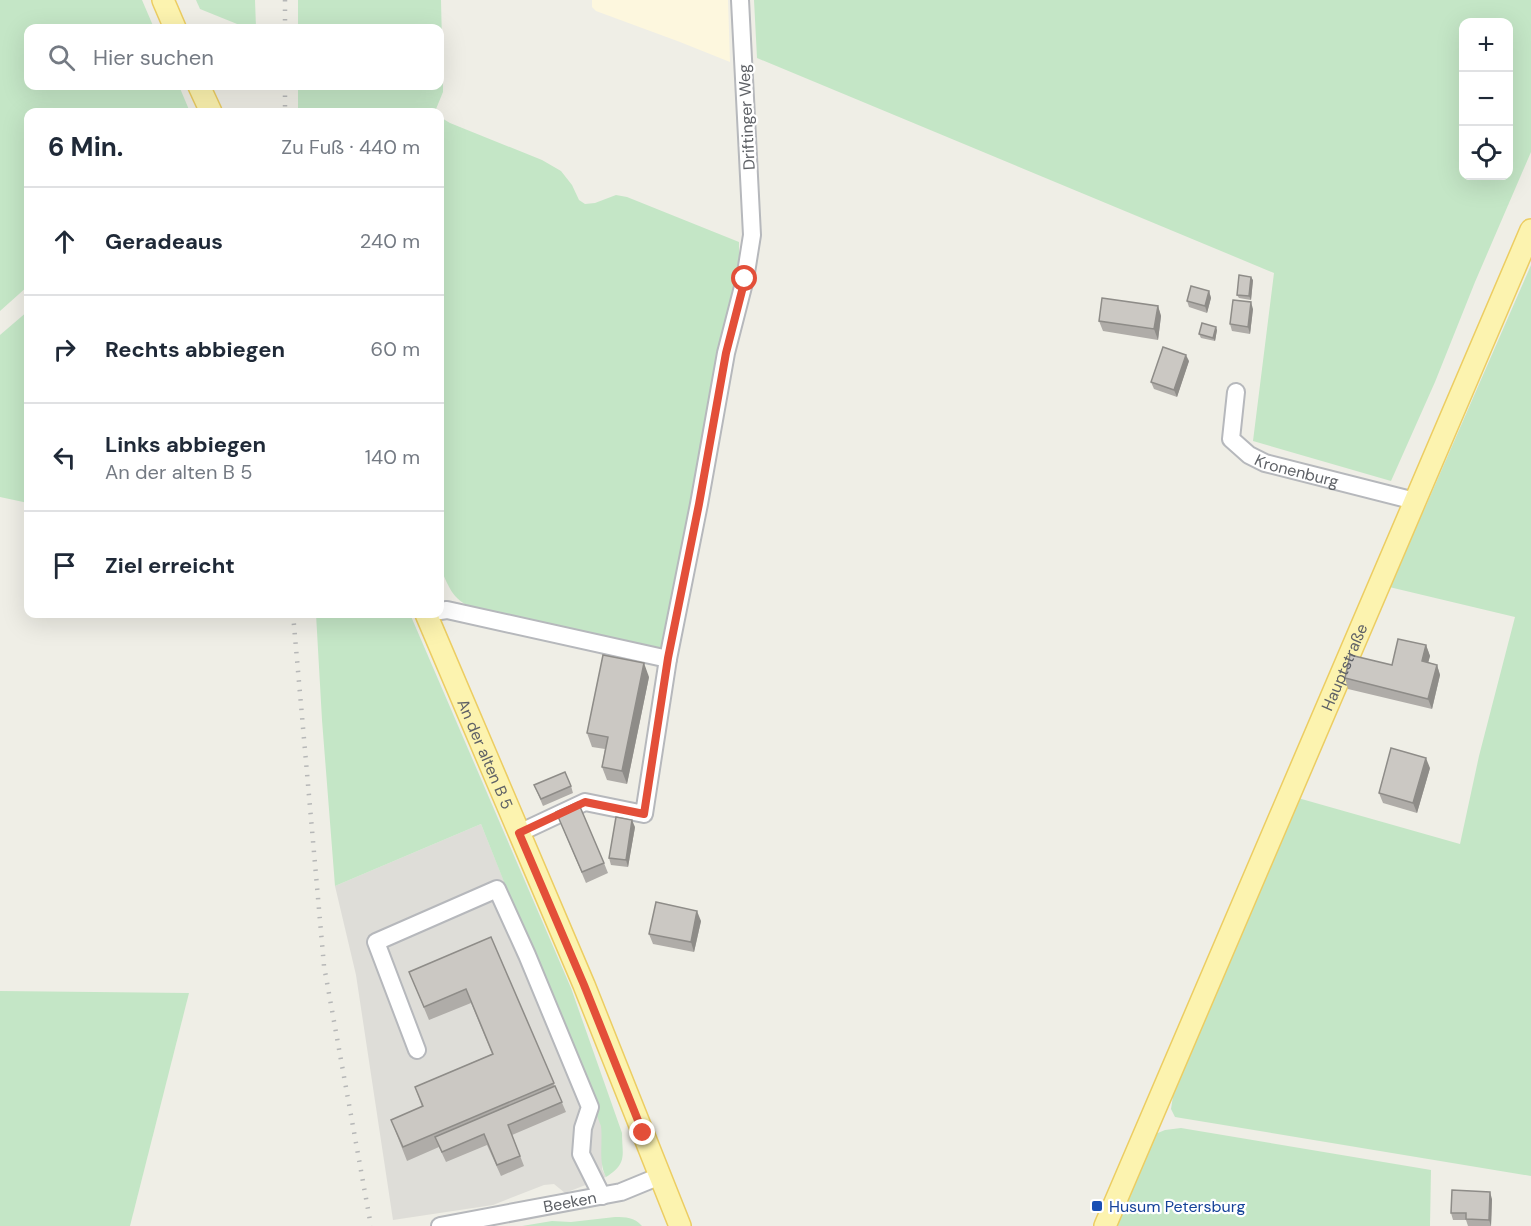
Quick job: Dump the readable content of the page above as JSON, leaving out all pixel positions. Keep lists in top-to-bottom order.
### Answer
{
  "streets": {
    "main road": ["Hauptstraße", "An der alten B 5"],
    "street": ["Driftinger Weg", "Kronenburg", "Beeken"]
  },
  "crossings": [
    ["Driftinger Weg", "An der alten B 5"],
    ["Kronenburg", "Hauptstraße"],
    ["An der alten B 5", "Beeken"]
  ],
  "places": {
    "transit": ["Husum Petersburg"]
  },
  "page": {
    "map_buttons": ["+", "−"],
    "search": "Hier suchen",
    "heading": ["6 Min.", "Zu Fuß · 440 m"],
    "list": [
      ["Geradeaus", "240 m"],
      ["Rechts abbiegen", "60 m"],
      ["Links abbiegen", "An der alten B 5", "140 m"],
      "Ziel erreicht"
    ]
  }
}
